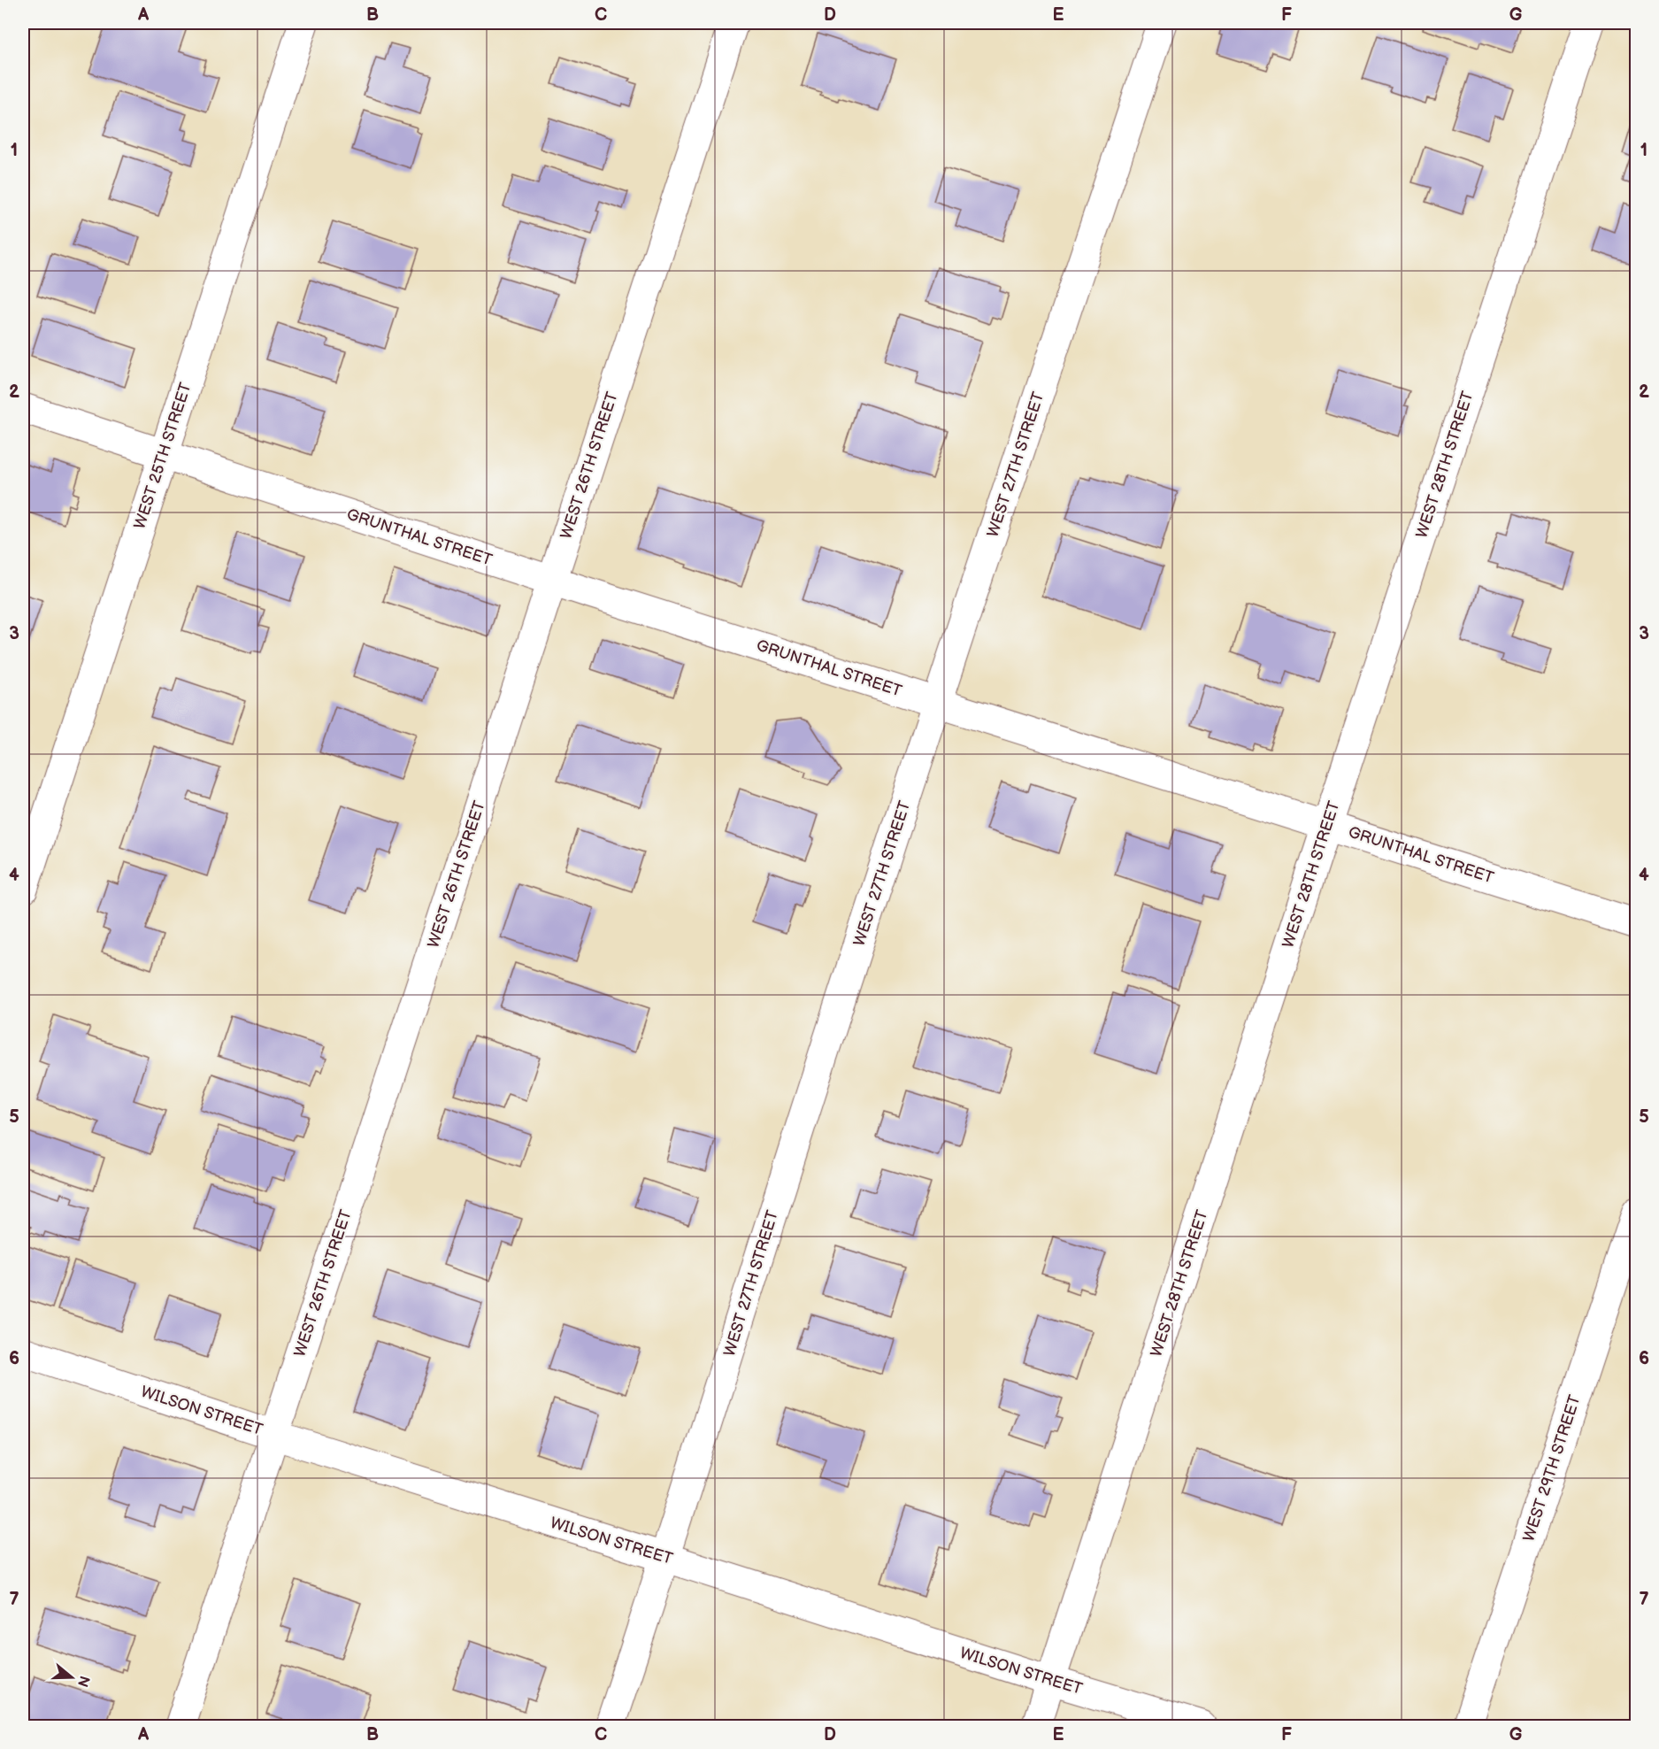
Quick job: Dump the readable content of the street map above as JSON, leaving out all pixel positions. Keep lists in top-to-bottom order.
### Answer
{
  "streets": {
    "street": [
      "WEST 25TH STREET",
      "WEST 27TH STREET",
      "WEST 28TH STREET",
      "WEST 26TH STREET",
      "GRUNTHAL STREET",
      "WILSON STREET",
      "WEST 29TH STREET"
    ]
  },
  "crossings": [
    ["WEST 25TH STREET", "GRUNTHAL STREET"],
    ["WEST 27TH STREET", "GRUNTHAL STREET"],
    ["WEST 27TH STREET", "WILSON STREET"],
    ["WEST 28TH STREET", "GRUNTHAL STREET"],
    ["WEST 28TH STREET", "WILSON STREET"],
    ["WEST 26TH STREET", "GRUNTHAL STREET"],
    ["WEST 26TH STREET", "WILSON STREET"]
  ],
  "north": "right",
  "grid": {
    "columns": [
      "A",
      "B",
      "C",
      "D",
      "E",
      "F",
      "G"
    ],
    "rows": [
      "1",
      "2",
      "3",
      "4",
      "5",
      "6",
      "7"
    ]
  }
}
